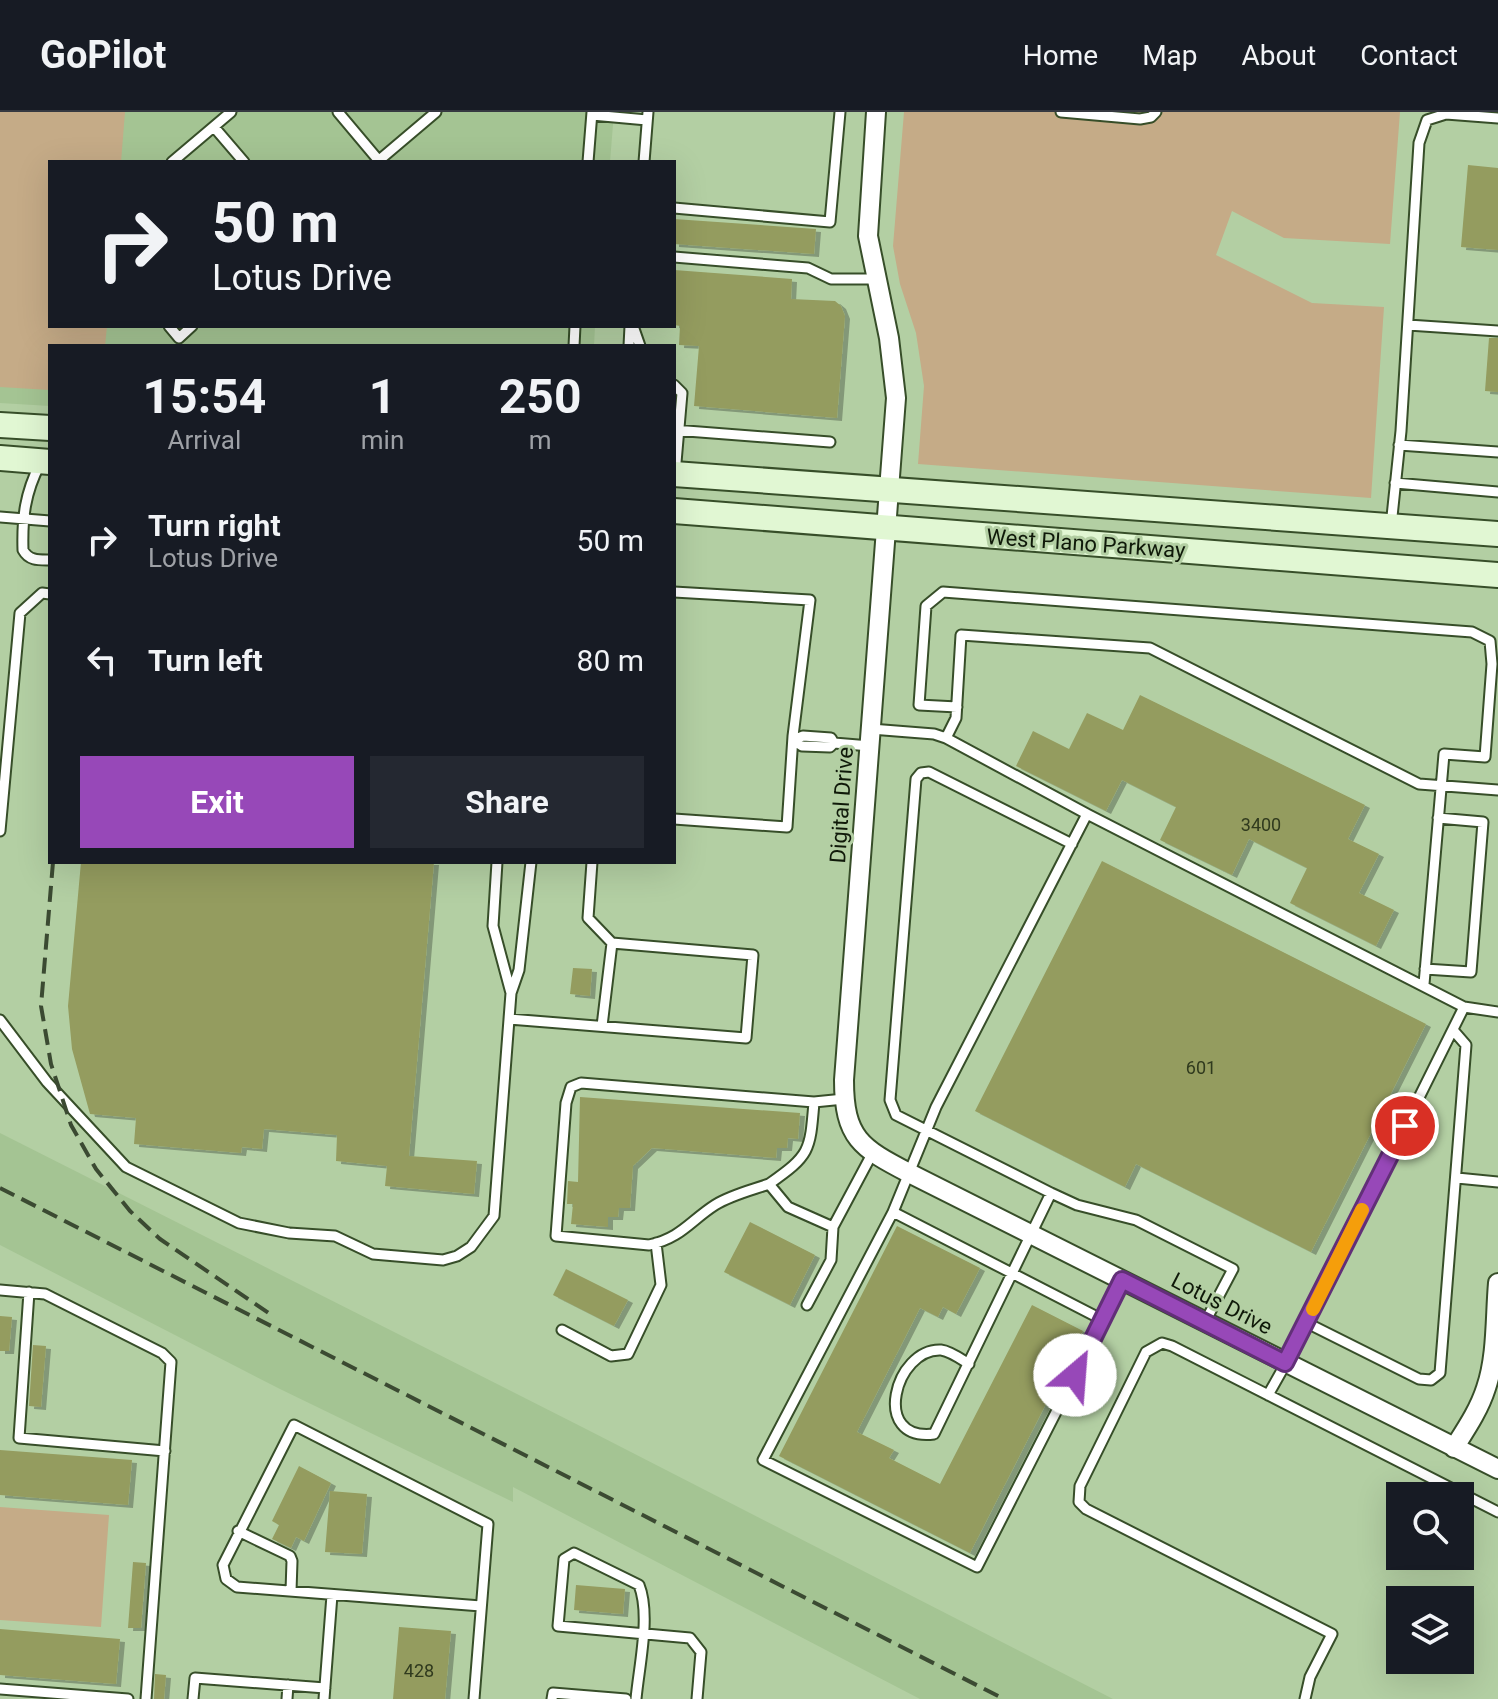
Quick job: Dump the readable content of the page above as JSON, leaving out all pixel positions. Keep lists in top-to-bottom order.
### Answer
{
  "streets": {
    "main road": ["West Plano Parkway"],
    "street": ["Digital Drive", "Lotus Drive"]
  },
  "crossings": [
    ["West Plano Parkway", "Digital Drive"],
    ["Digital Drive", "Lotus Drive"]
  ],
  "house_numbers": ["3400", "601", "428"],
  "page": {
    "header": "GoPilot",
    "nav": [
      "Home",
      "Map",
      "About",
      "Contact"
    ],
    "turn": ["50 m", "Lotus Drive"],
    "eta": [
      "15:54",
      "Arrival",
      "1",
      "min",
      "250",
      "m"
    ],
    "list": [
      {
        "name": "Turn right",
        "note": "Lotus Drive",
        "value": "50 m"
      },
      {
        "name": "Turn left",
        "value": "80 m"
      }
    ],
    "buttons": ["Exit", "Share"]
  }
}
